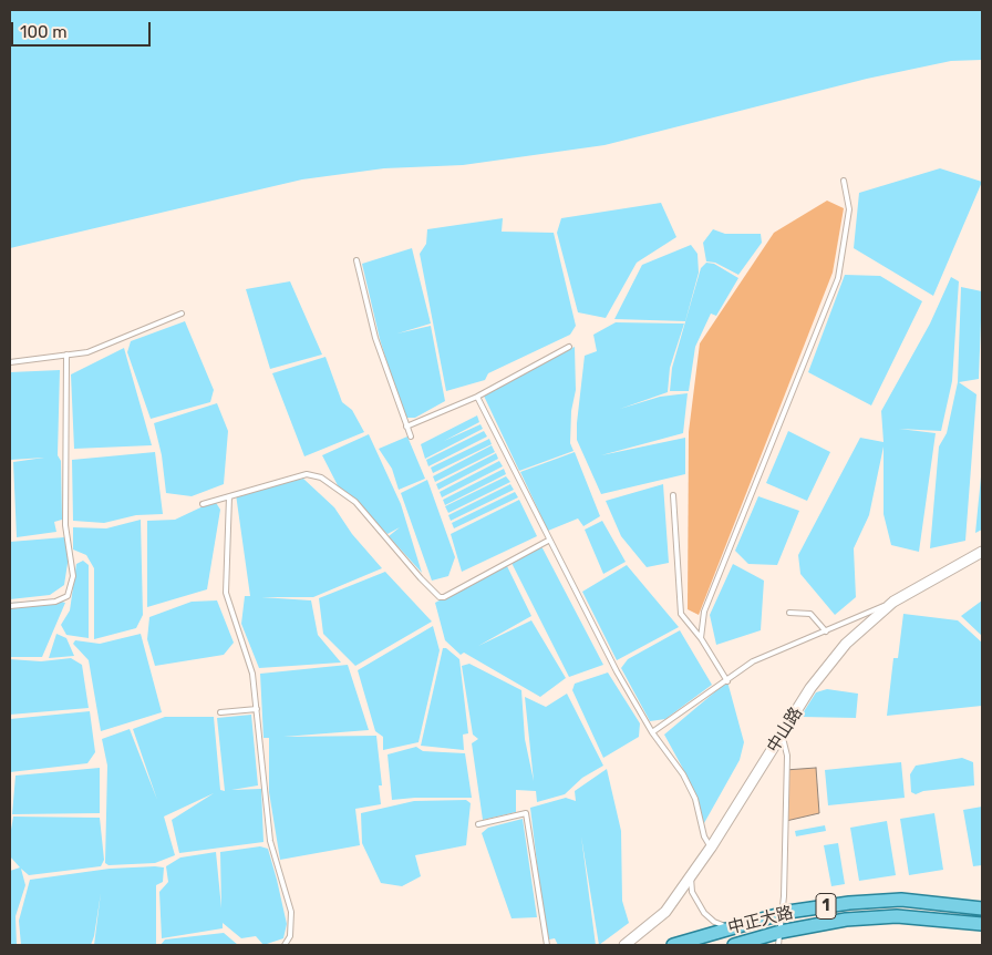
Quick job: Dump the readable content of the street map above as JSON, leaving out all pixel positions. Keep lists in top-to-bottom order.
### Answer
{
  "streets": {
    "main road": ["1", "中正大路"],
    "street": ["中山路"]
  },
  "scale_bar": "100 m"
}
